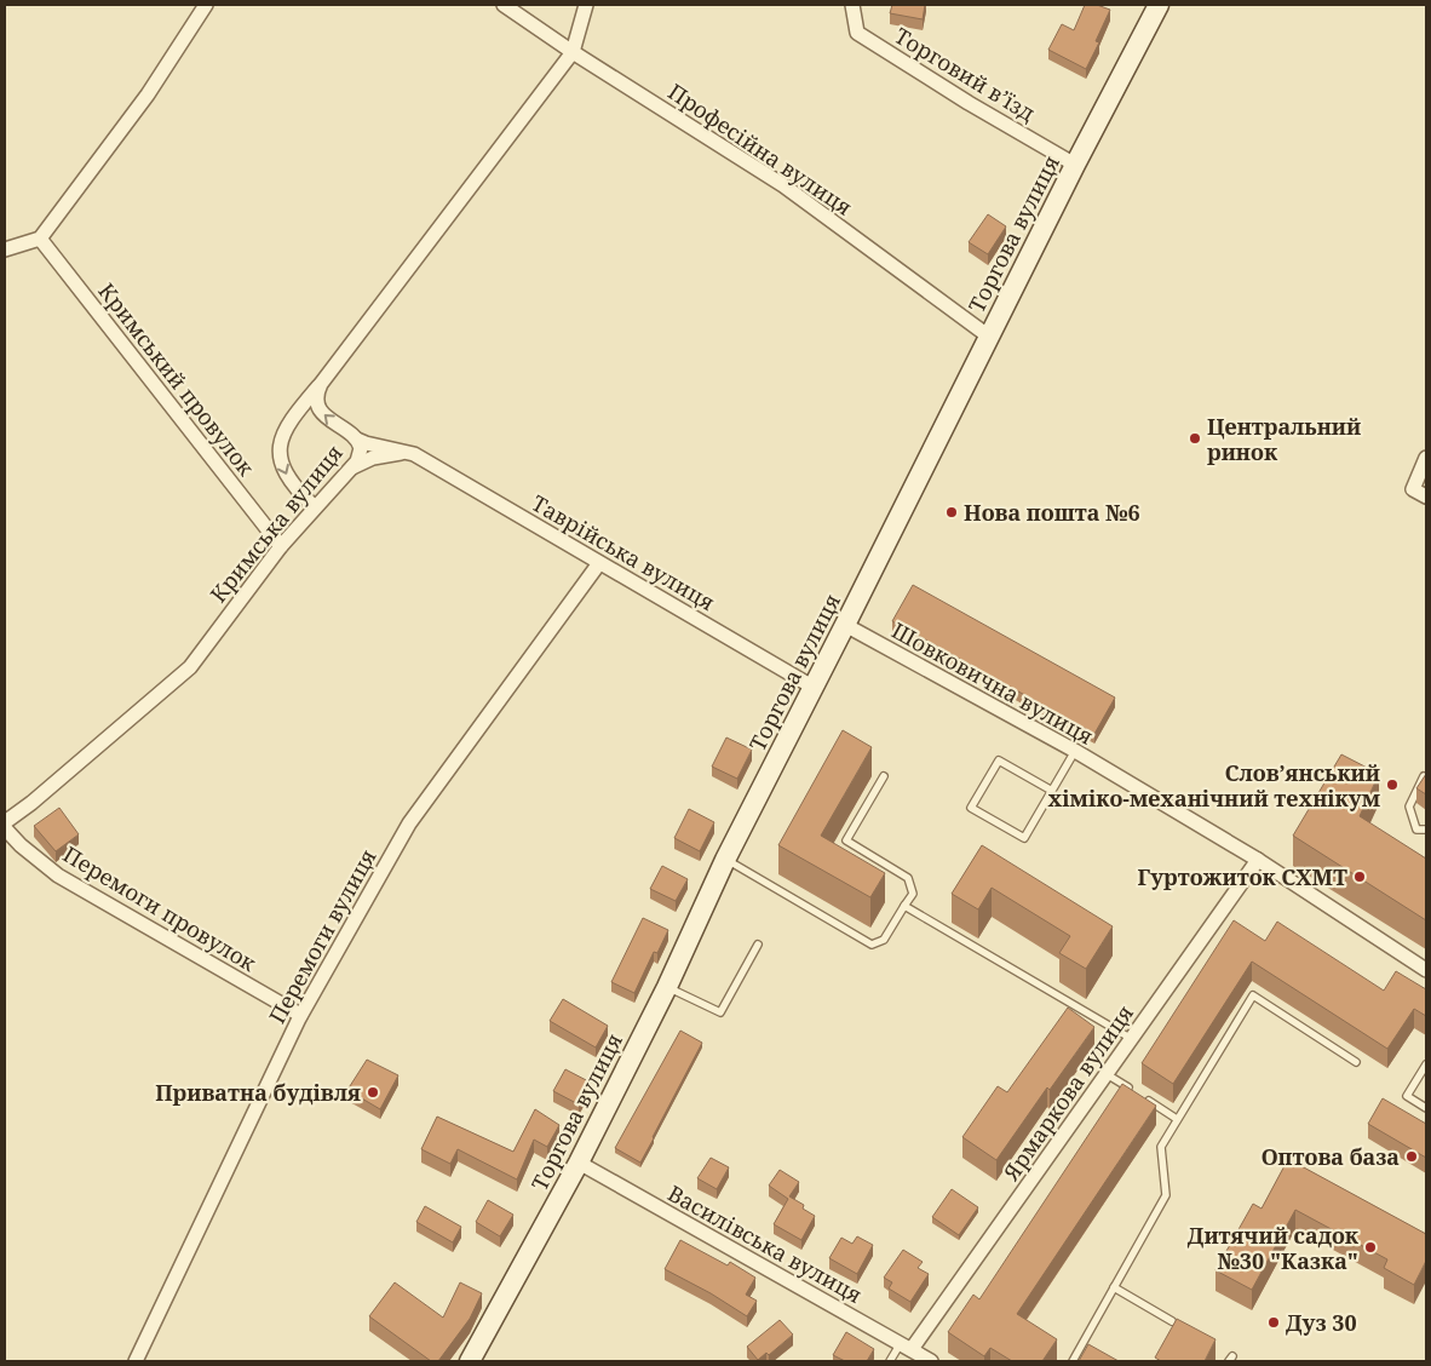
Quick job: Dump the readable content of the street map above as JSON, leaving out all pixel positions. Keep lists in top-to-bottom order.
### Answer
{
  "streets": {
    "street": [
      "Торговий в’їзд",
      "Професійна вулиця",
      "Торгова вулиця",
      "Кримський провулок",
      "Кримська вулиця",
      "Таврійська вулиця",
      "Шовковична вулиця",
      "Перемоги провулок",
      "Перемоги вулиця",
      "Ярмаркова вулиця",
      "Василівська вулиця"
    ]
  },
  "crossings": [
    ["Торговий в’їзд", "Торгова вулиця"],
    ["Професійна вулиця", "Торгова вулиця"],
    ["Торгова вулиця", "Таврійська вулиця"],
    ["Торгова вулиця", "Шовковична вулиця"],
    ["Торгова вулиця", "Василівська вулиця"],
    ["Кримський провулок", "Кримська вулиця"],
    ["Кримська вулиця", "Таврійська вулиця"],
    ["Таврійська вулиця", "Перемоги вулиця"],
    ["Шовковична вулиця", "Ярмаркова вулиця"],
    ["Перемоги провулок", "Перемоги вулиця"],
    ["Ярмаркова вулиця", "Василівська вулиця"]
  ],
  "places": [
    "Центральний ринок",
    "Нова пошта №6",
    "Слов’янський хіміко-механічний технікум",
    "Гуртожиток СХМТ",
    "Приватна будівля",
    "Оптова база",
    "Дитячий садок №30 \"Казка\"",
    "Дуз 30"
  ]
}
